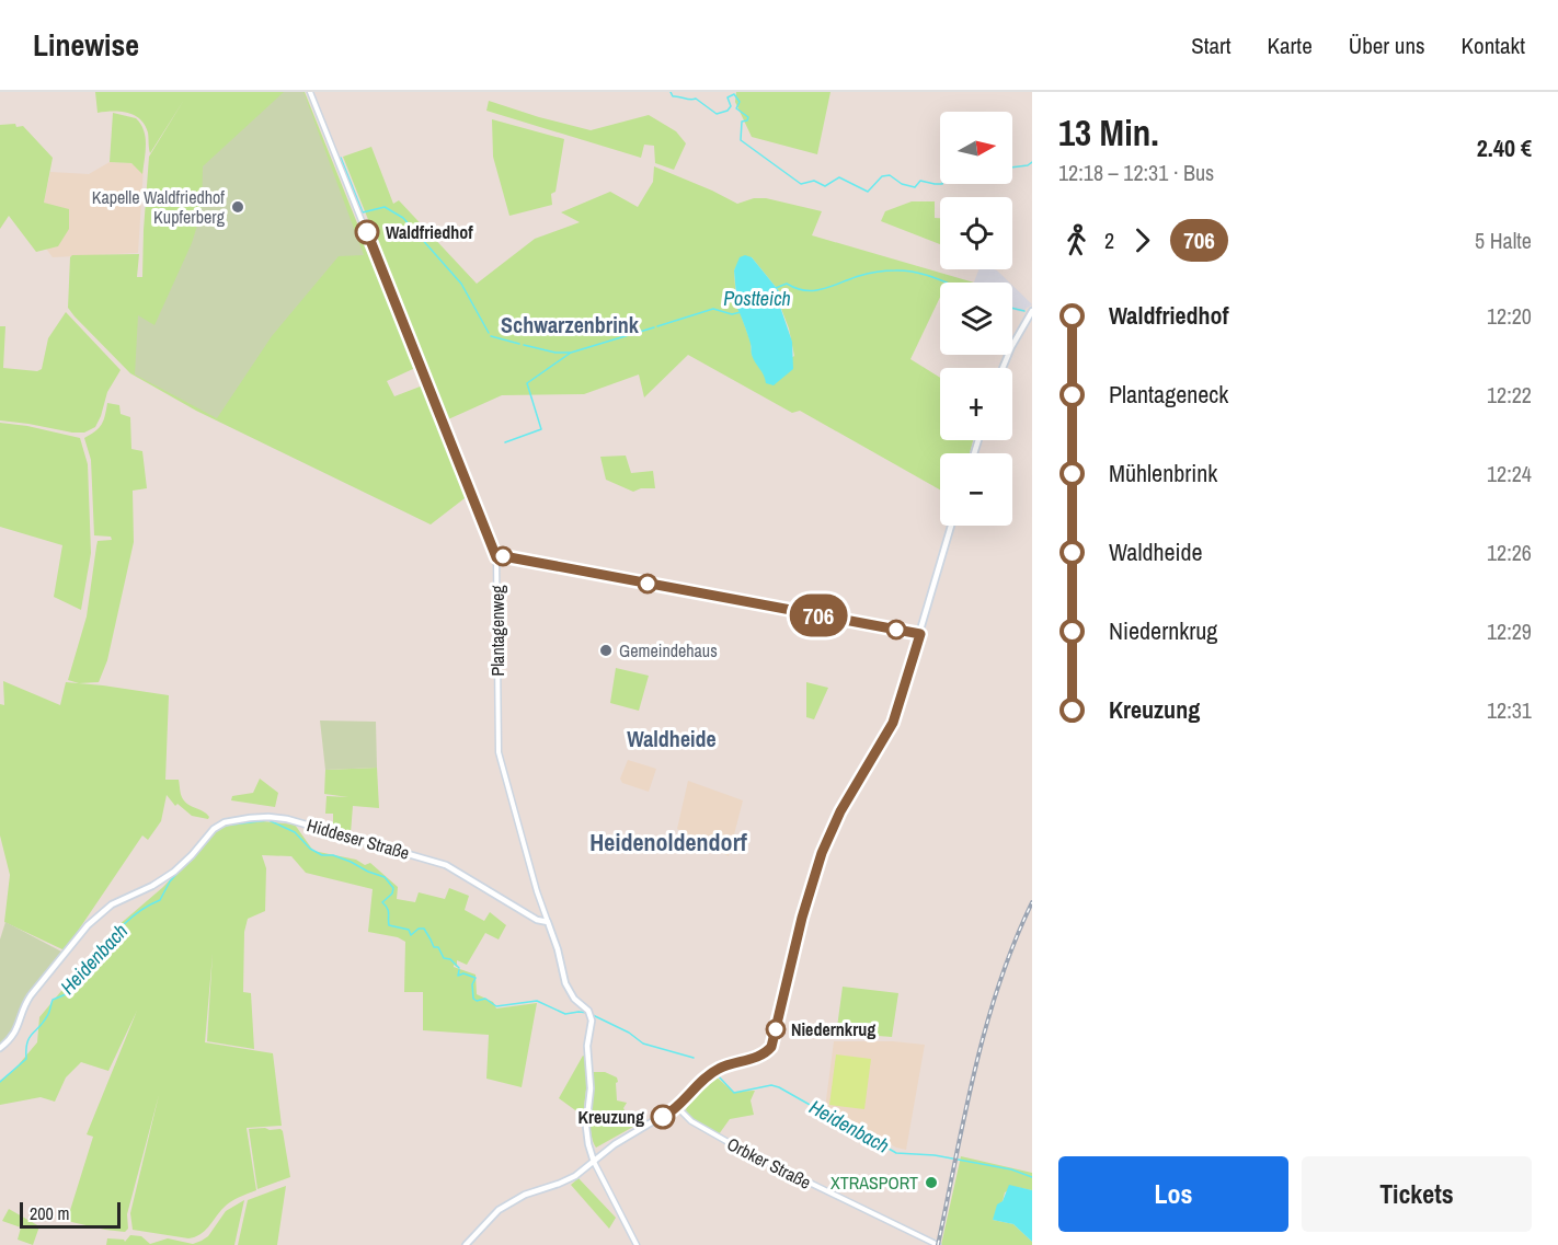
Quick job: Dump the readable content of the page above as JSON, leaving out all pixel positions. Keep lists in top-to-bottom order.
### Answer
{
  "streets": {
    "main road": ["Hiddeser Straße"],
    "street": ["Plantagenweg", "Orbker Straße"]
  },
  "crossings": [
    ["Plantagenweg", "Hiddeser Straße"]
  ],
  "districts": ["Schwarzenbrink", "Waldheide", "Heidenoldendorf"],
  "water": ["Postteich", "Heidenbach"],
  "places": [
    "Kapelle Waldfriedhof Kupferberg",
    "Waldfriedhof",
    "Gemeindehaus",
    "Niedernkrug",
    "Kreuzung",
    "XTRASPORT"
  ],
  "lines": ["bus line 706"],
  "scale_bar": "200 m",
  "north": "right",
  "page": {
    "header": "Linewise",
    "nav": [
      "Start",
      "Karte",
      "Über uns",
      "Kontakt"
    ],
    "on_map": "706",
    "heading": ["13 Min.", "12:18 – 12:31 · Bus", "2.40 €"],
    "map_buttons": ["+", "−"],
    "legs": ["2", "706", "5 Halte"],
    "list": [
      {
        "name": "Waldfriedhof",
        "value": "12:20"
      },
      {
        "name": "Plantageneck",
        "value": "12:22"
      },
      {
        "name": "Mühlenbrink",
        "value": "12:24"
      },
      {
        "name": "Waldheide",
        "value": "12:26"
      },
      {
        "name": "Niedernkrug",
        "value": "12:29"
      },
      {
        "name": "Kreuzung",
        "value": "12:31"
      }
    ],
    "buttons": ["Los", "Tickets"],
    "scale": "200 m"
  }
}
